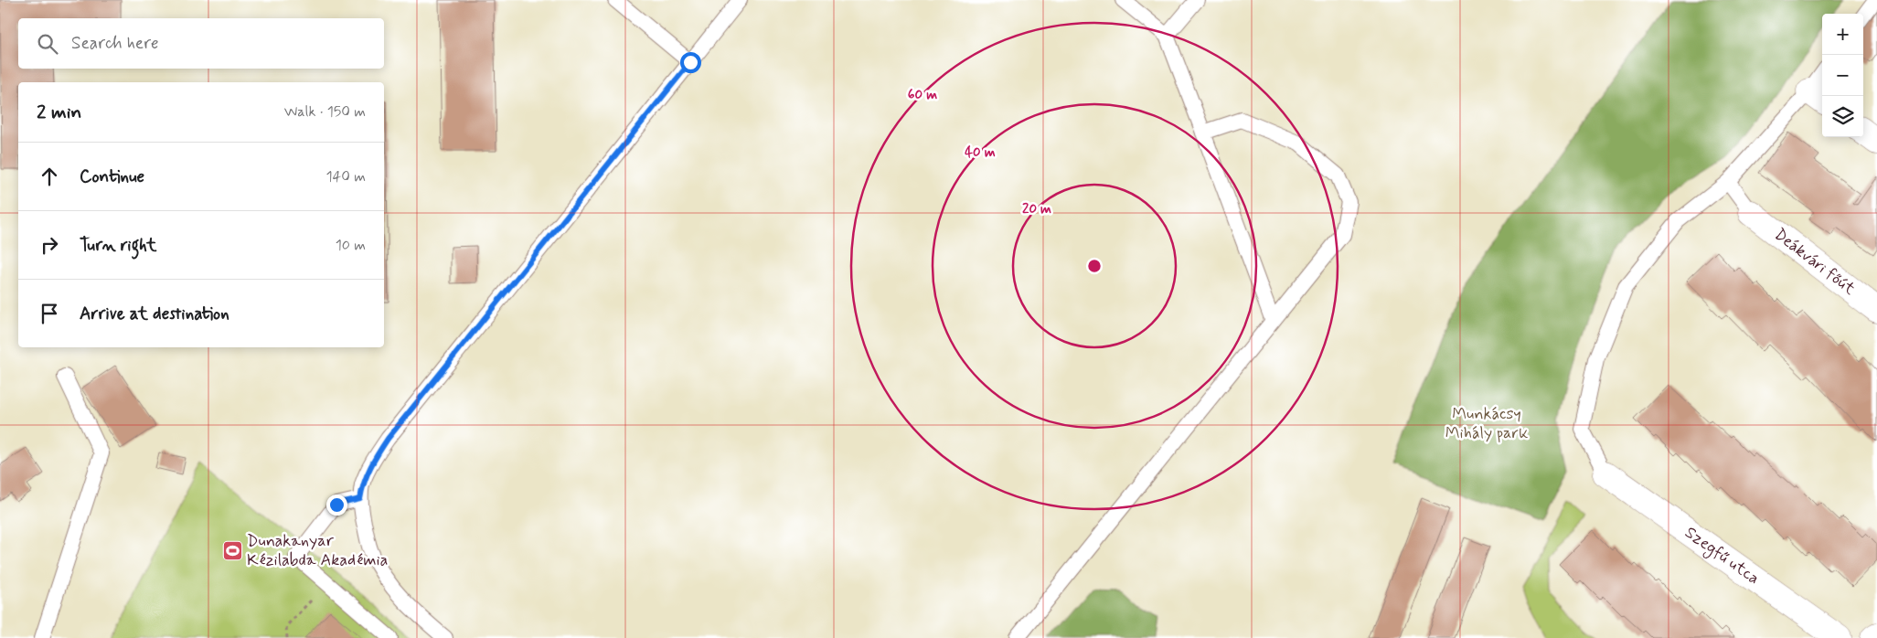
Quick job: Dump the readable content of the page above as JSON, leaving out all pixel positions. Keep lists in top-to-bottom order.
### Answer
{
  "streets": {
    "street": ["Deákvári főút", "Szegfű utca"]
  },
  "parks": ["Munkácsy Mihály park"],
  "places": {
    "sports": ["Dunakanyar Kézilabda Akadémia"]
  },
  "page": {
    "map_buttons": ["+", "−"],
    "search": "Search here",
    "heading": ["2 min", "Walk · 150 m"],
    "list": [
      ["Continue", "140 m"],
      ["Turn right", "10 m"],
      "Arrive at destination"
    ]
  },
  "rings": ["60 m", "40 m", "20 m"]
}
